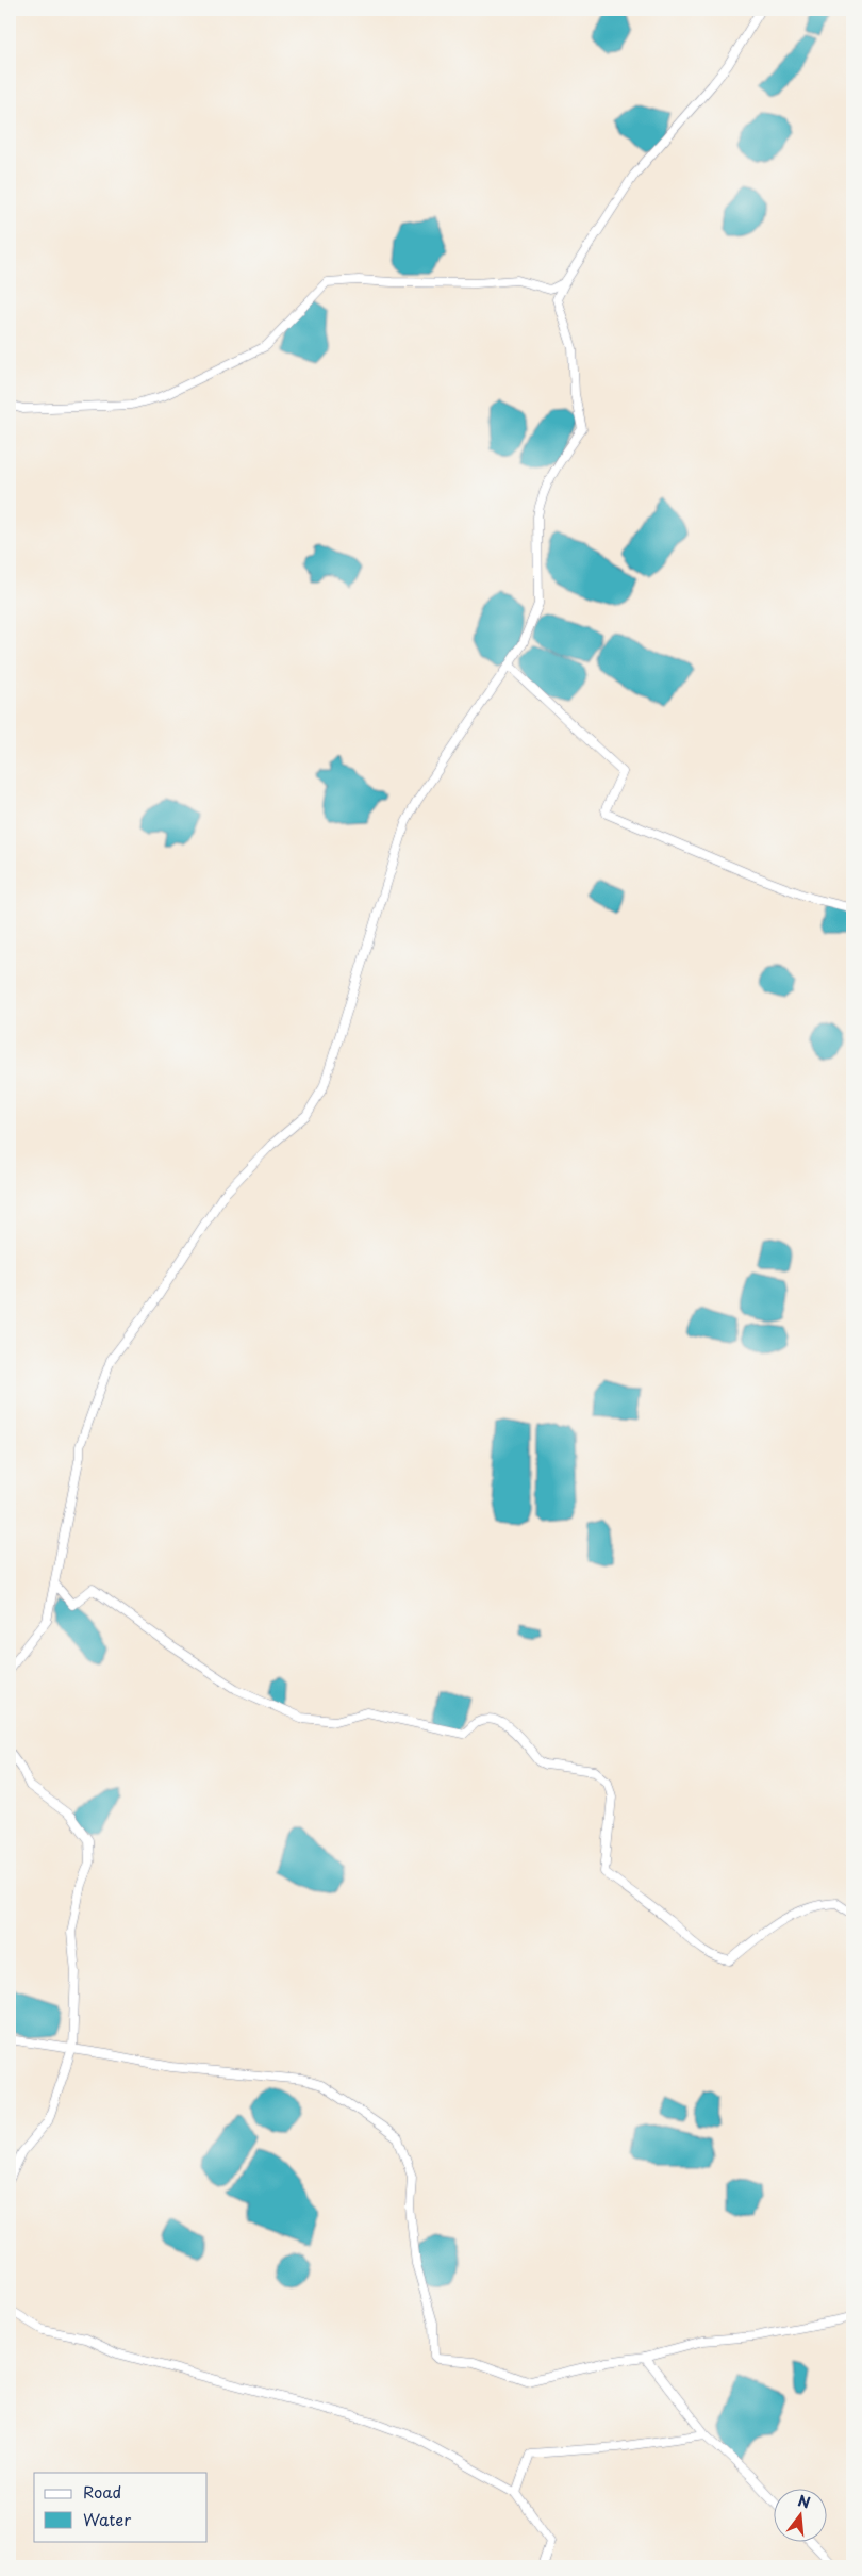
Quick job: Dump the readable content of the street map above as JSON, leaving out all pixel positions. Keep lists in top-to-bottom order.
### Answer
{
  "legend": ["Road", "Water"],
  "north": "top"
}
